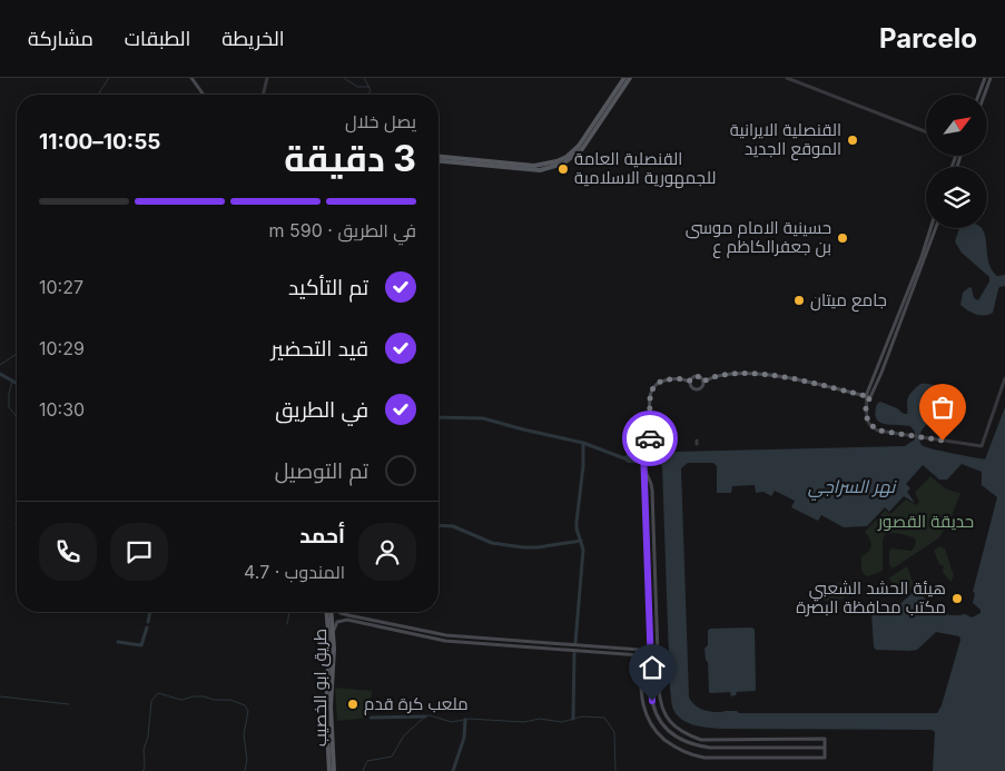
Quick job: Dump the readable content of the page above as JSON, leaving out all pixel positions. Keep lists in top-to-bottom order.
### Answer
{
  "streets": {
    "main road": ["طريق ابو الخصيب"]
  },
  "water": ["نهر السراجي"],
  "parks": ["حديقة القصور"],
  "places": [
    "القنصلية الايرانية الموقع الجديد",
    "القنصلية العامة للجمهورية الاسلامية",
    "حسينية الامام موسى بن جعفرالكاظم ع",
    "جامع ميتان",
    "هيئة الحشد الشعبي مكتب محافظة البصرة",
    "ملعب كرة قدم"
  ],
  "north": "top right",
  "page": {
    "header": "Parcelo",
    "nav": ["الخريطة", "الطبقات", "مشاركة"],
    "heading": ["3 دقيقة", "يصل خلال", "10:55–11:00"],
    "panel": ["أحمد", "المندوب · 4.7"],
    "bar": "في الطريق · 590 m",
    "list": [
      ["تم التأكيد", "10:27"],
      ["قيد التحضير", "10:29"],
      ["في الطريق", "10:30"],
      "تم التوصيل"
    ]
  }
}
